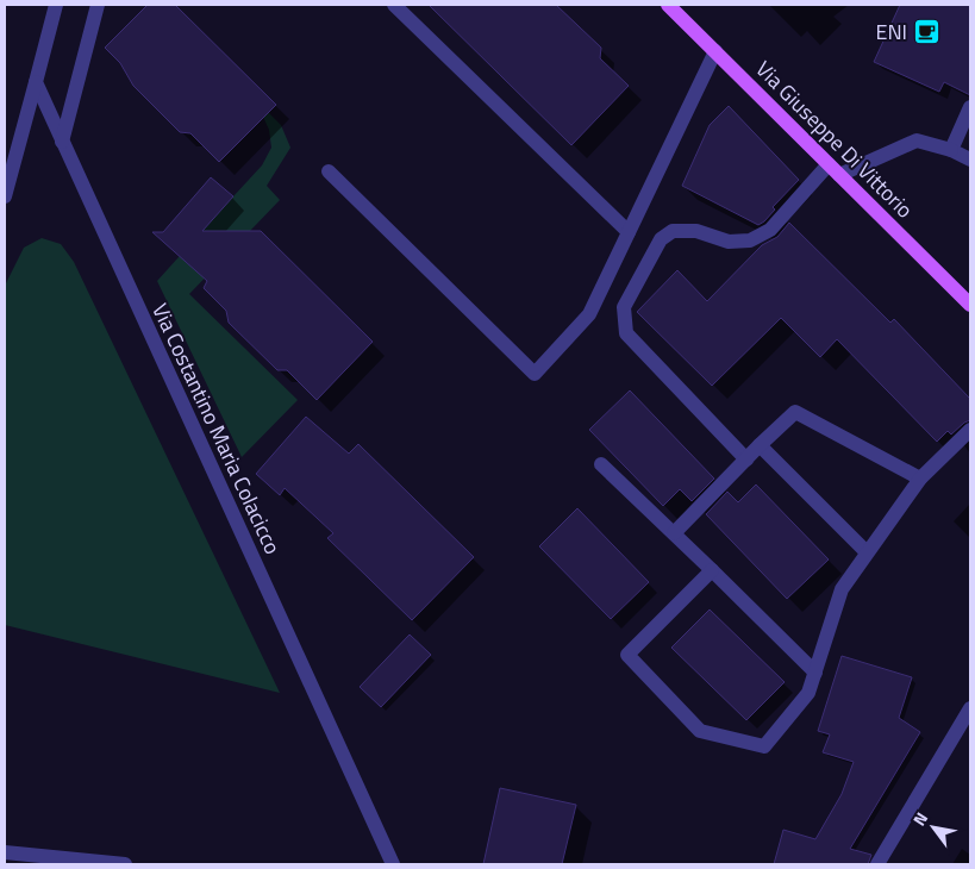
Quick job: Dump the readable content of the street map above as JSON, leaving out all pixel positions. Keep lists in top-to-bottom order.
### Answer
{
  "streets": {
    "main road": ["Via Giuseppe Di Vittorio"],
    "street": ["Via Costantino Maria Colacicco"]
  },
  "places": {
    "cafe": ["ENI"]
  },
  "north": "top left"
}
